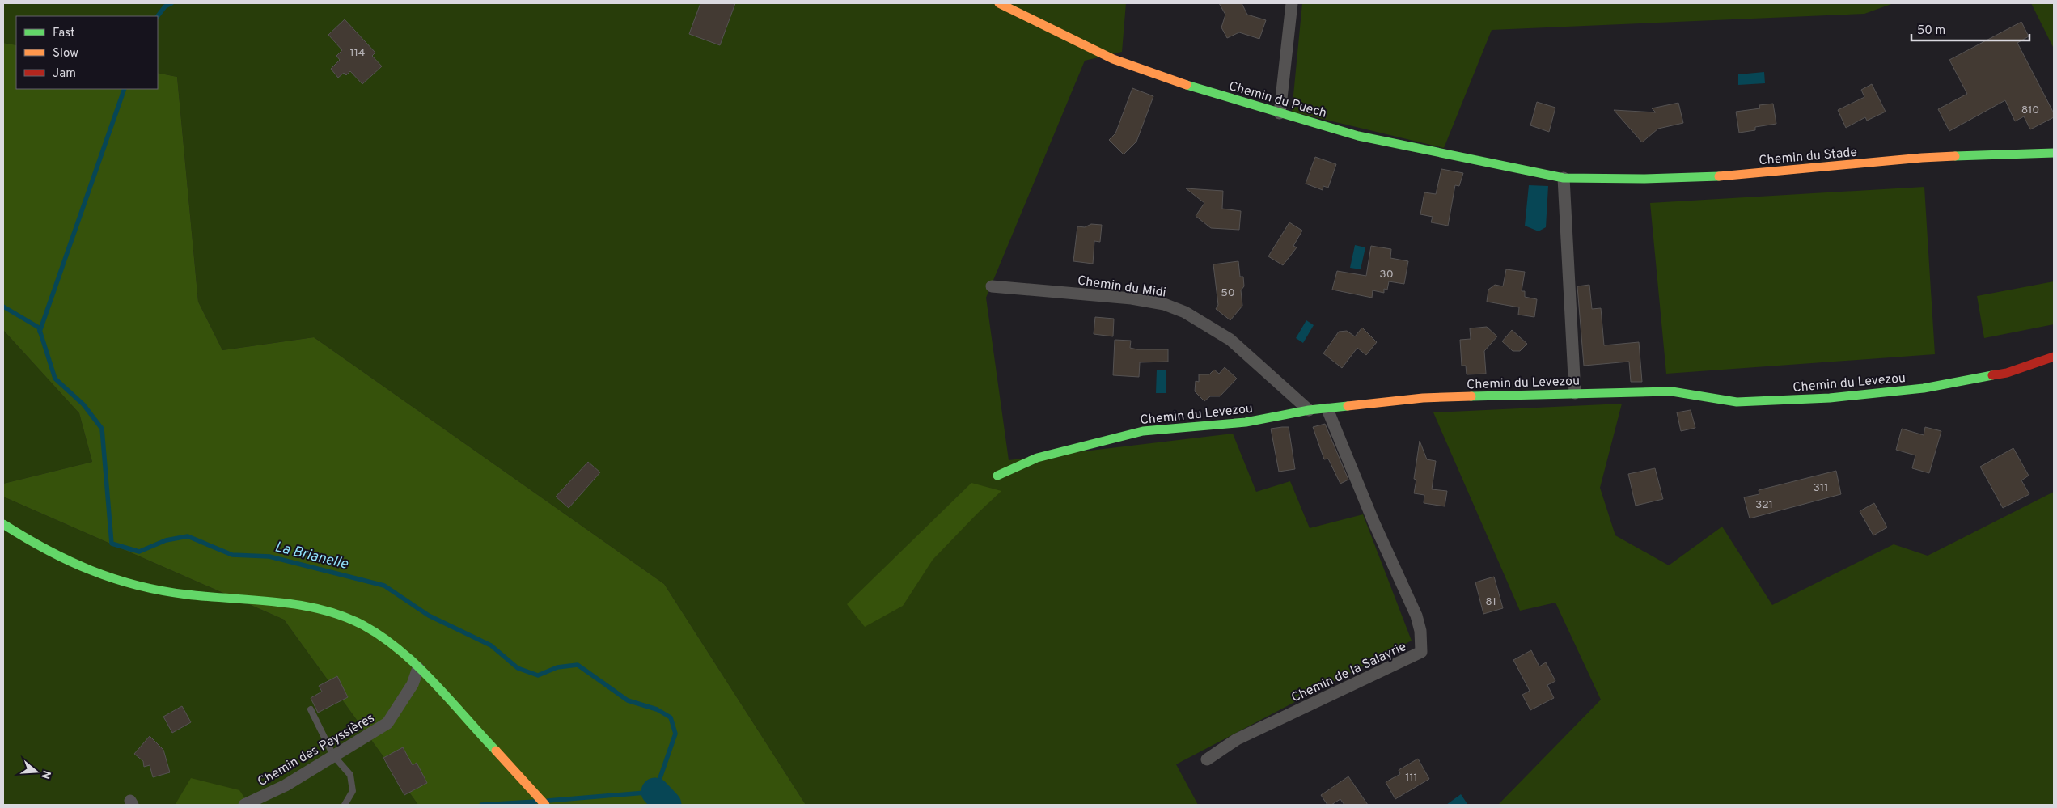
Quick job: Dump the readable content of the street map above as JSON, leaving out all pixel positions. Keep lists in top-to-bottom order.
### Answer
{
  "streets": {
    "street": [
      "Chemin du Puech",
      "Chemin du Stade",
      "Chemin du Midi",
      "Chemin du Levezou",
      "Chemin de la Salayrie",
      "Chemin des Peyssières"
    ]
  },
  "crossings": [
    ["Chemin du Puech", "Chemin du Stade"],
    ["Chemin du Midi", "Chemin du Levezou"],
    ["Chemin du Levezou", "Chemin de la Salayrie"]
  ],
  "water": ["La Brianelle"],
  "house_numbers": [
    "114",
    "810",
    "30",
    "50",
    "311",
    "321",
    "81",
    "111"
  ],
  "legend": ["Fast", "Slow", "Jam"],
  "scale_bar": "50 m",
  "north": "right"
}
